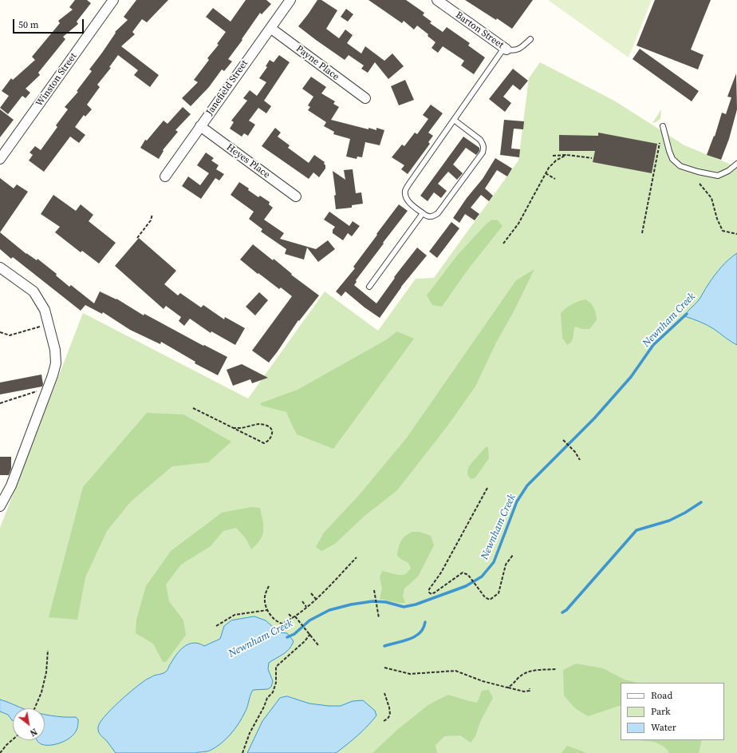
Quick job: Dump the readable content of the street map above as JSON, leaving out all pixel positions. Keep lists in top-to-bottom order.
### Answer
{
  "streets": {
    "street": [
      "Barton Street",
      "Payne Place",
      "Winston Street",
      "Janefield Street",
      "Heyes Place"
    ]
  },
  "crossings": [
    ["Payne Place", "Janefield Street"],
    ["Janefield Street", "Heyes Place"]
  ],
  "water": ["Newnham Creek"],
  "legend": ["Road", "Park", "Water"],
  "scale_bar": "50 m",
  "north": "bottom right"
}
